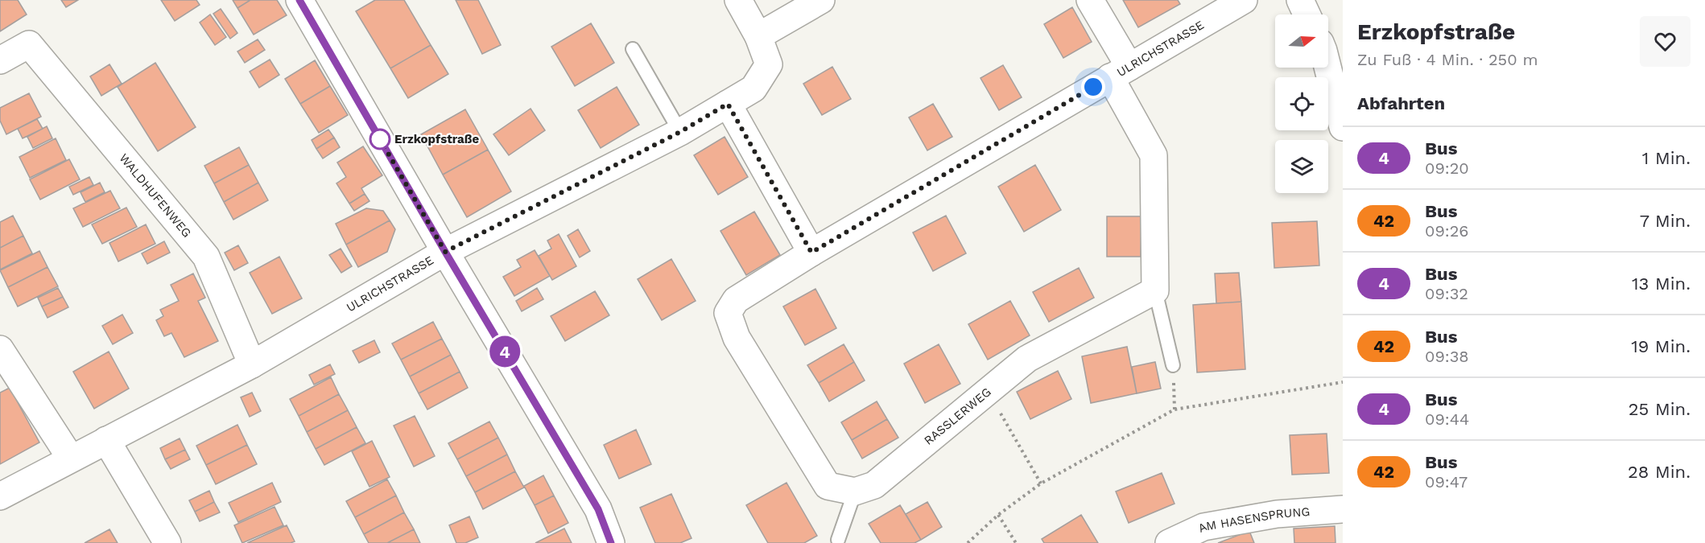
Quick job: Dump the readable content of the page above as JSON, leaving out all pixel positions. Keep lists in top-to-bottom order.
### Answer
{
  "streets": {
    "street": [
      "ULRICHSTRASSE",
      "WALDHUFENWEG",
      "RASSLERWEG",
      "AM HASENSPRUNG"
    ]
  },
  "crossings": [
    ["ULRICHSTRASSE", "WALDHUFENWEG"]
  ],
  "places": ["Erzkopfstraße"],
  "lines": ["bus line 4"],
  "north": "right",
  "page": {
    "on_map": "4",
    "heading": [
      ["Erzkopfstraße", "Zu Fuß · 4 Min. · 250 m"],
      "Abfahrten"
    ],
    "list": [
      {
        "mark": "4",
        "name": "Bus",
        "note": "09:20",
        "value": "1 Min."
      },
      {
        "mark": "42",
        "name": "Bus",
        "note": "09:26",
        "value": "7 Min."
      },
      {
        "mark": "4",
        "name": "Bus",
        "note": "09:32",
        "value": "13 Min."
      },
      {
        "mark": "42",
        "name": "Bus",
        "note": "09:38",
        "value": "19 Min."
      },
      {
        "mark": "4",
        "name": "Bus",
        "note": "09:44",
        "value": "25 Min."
      },
      {
        "mark": "42",
        "name": "Bus",
        "note": "09:47",
        "value": "28 Min."
      }
    ]
  }
}
